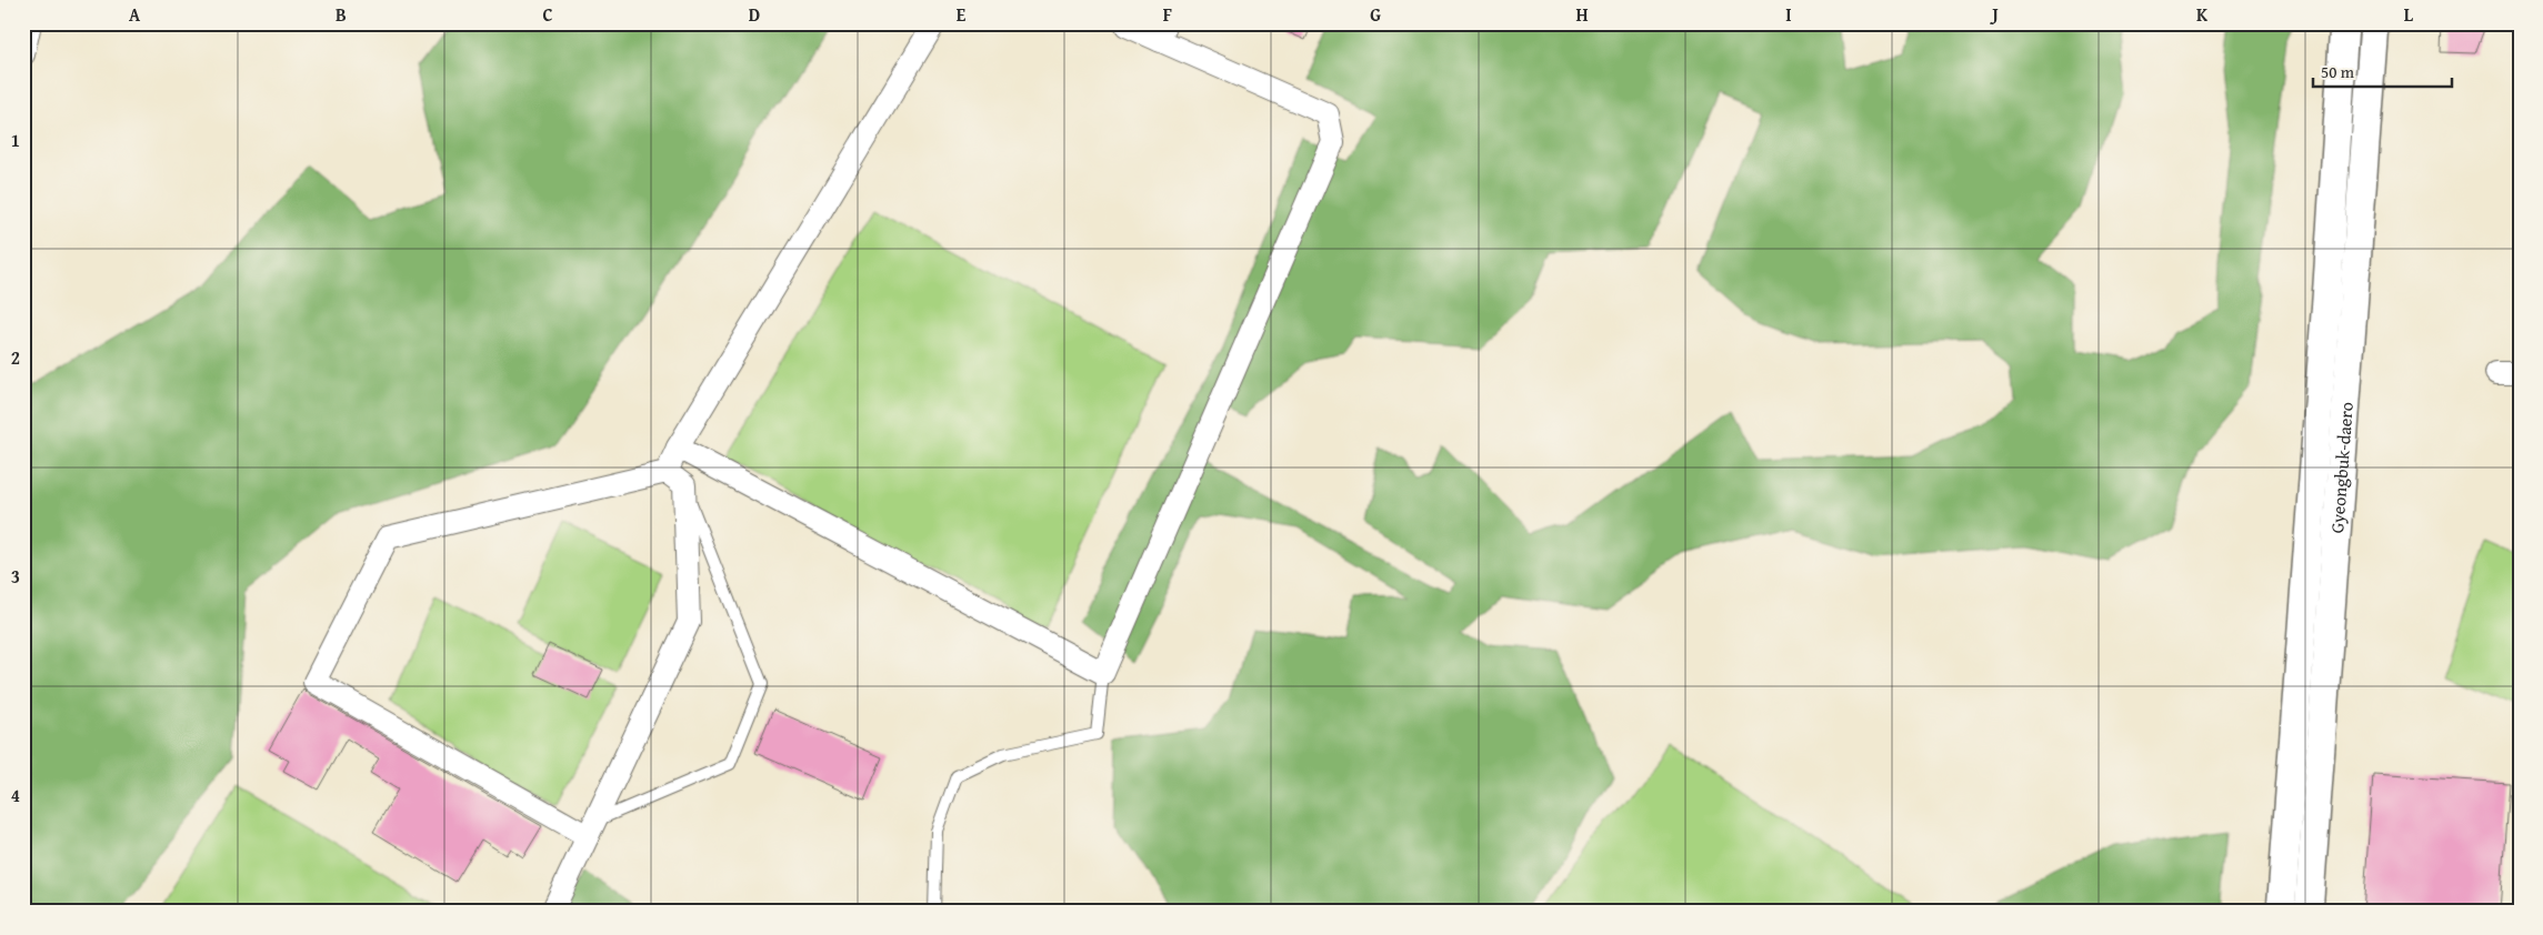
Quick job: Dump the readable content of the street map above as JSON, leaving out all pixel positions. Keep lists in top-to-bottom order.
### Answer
{
  "streets": {
    "street": ["Gyeongbuk-daero"]
  },
  "scale_bar": "50 m",
  "grid": {
    "columns": [
      "A",
      "B",
      "C",
      "D",
      "E",
      "F",
      "G",
      "H",
      "I",
      "J",
      "K",
      "L"
    ],
    "rows": [
      "1",
      "2",
      "3",
      "4"
    ]
  }
}
